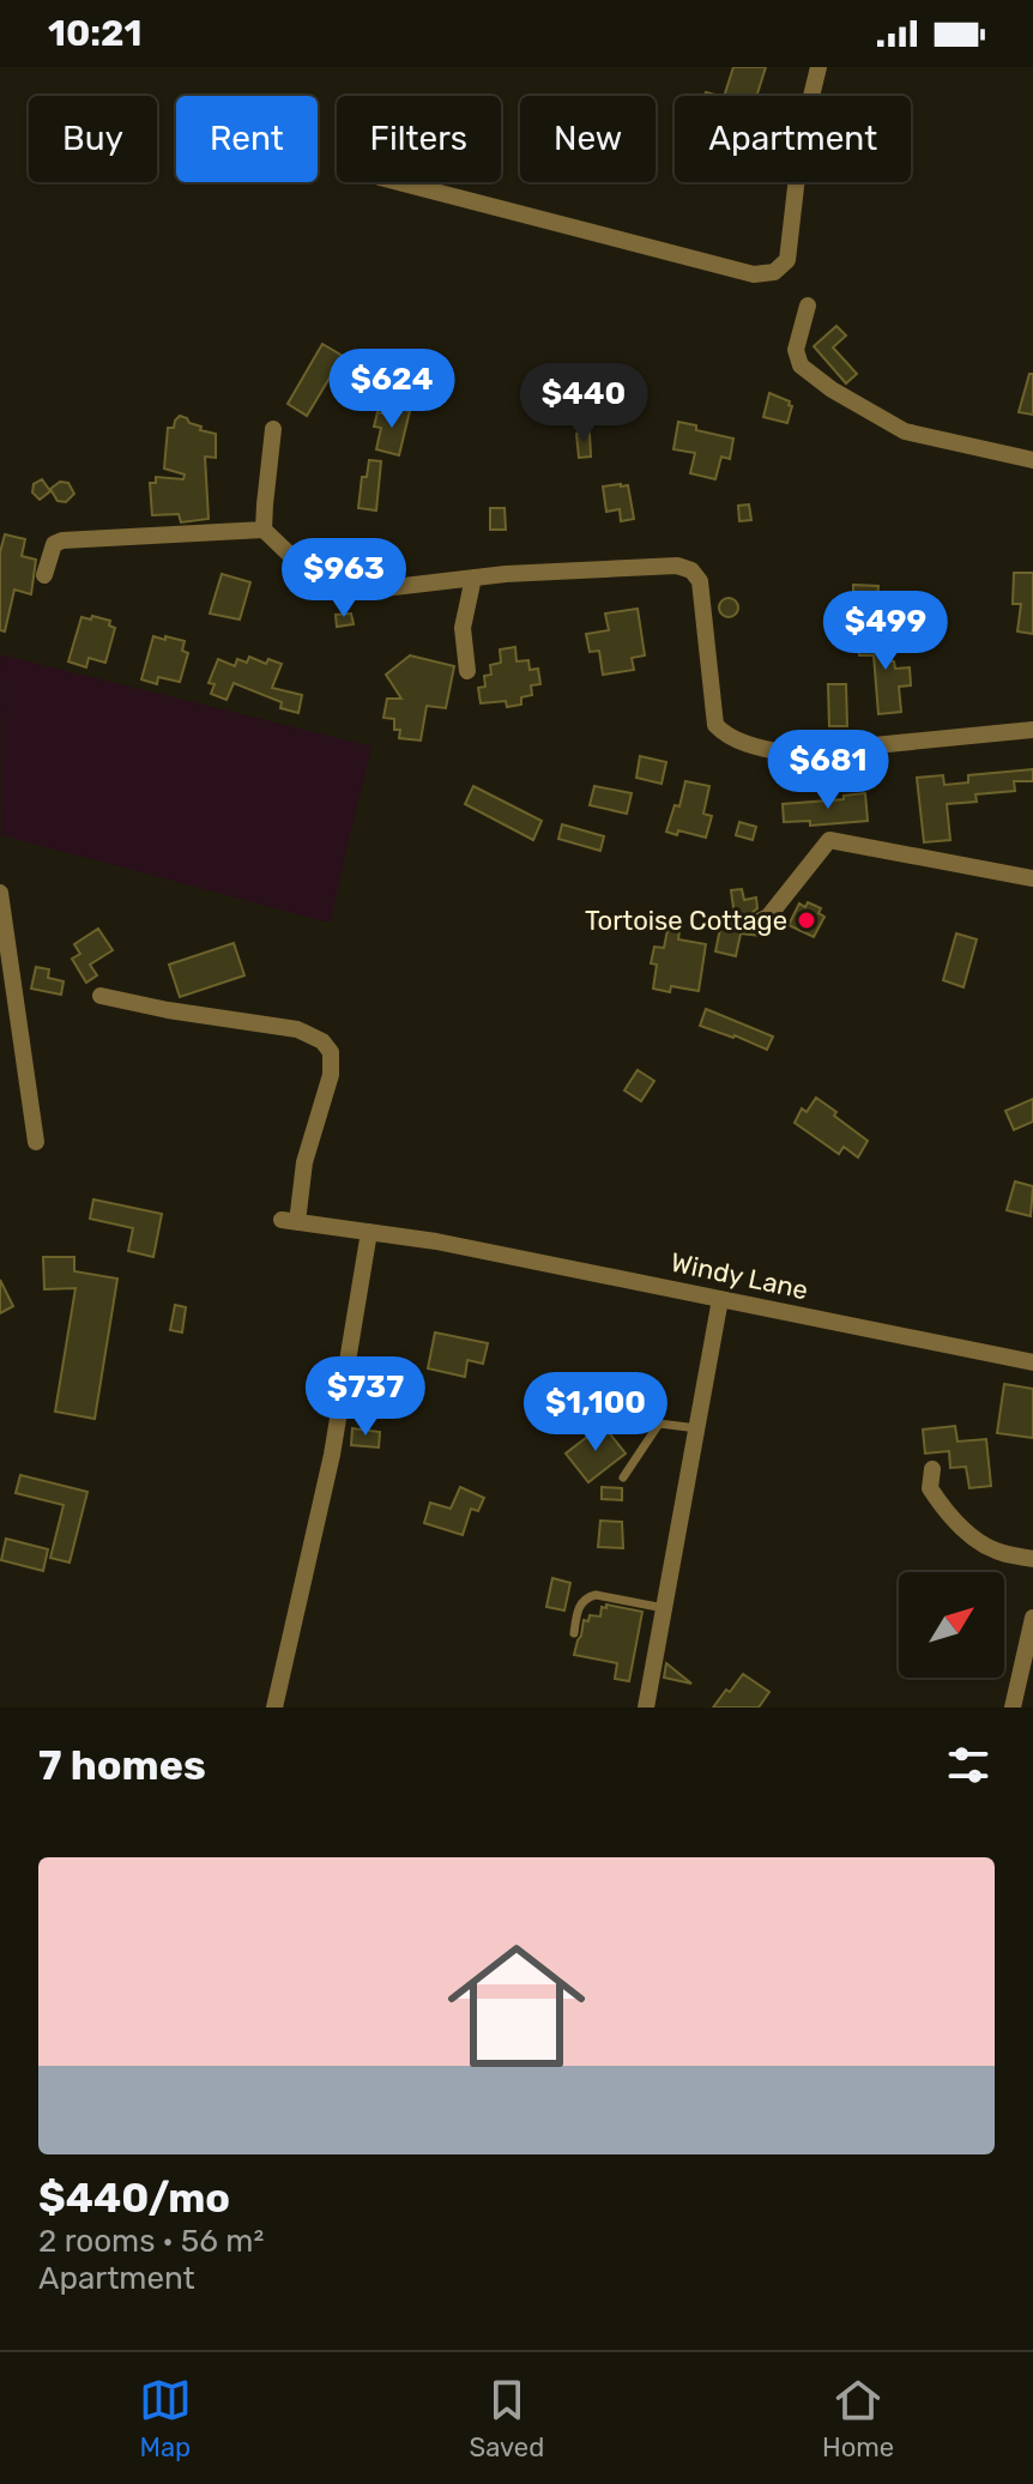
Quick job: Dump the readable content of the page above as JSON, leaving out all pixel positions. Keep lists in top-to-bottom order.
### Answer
{
  "streets": {
    "street": ["Windy Lane"]
  },
  "places": ["Tortoise Cottage"],
  "north": "top right",
  "page": {
    "status": "10:21",
    "chip": [
      "Buy",
      "Rent",
      "Filters",
      "New",
      "Apartment"
    ],
    "price": [
      "$624",
      "$440",
      "$963",
      "$499",
      "$681",
      "$737",
      "$1,100"
    ],
    "heading": "7 homes",
    "list": [
      {
        "name": "$440/mo",
        "note": "2 rooms · 56 m² · Apartment"
      }
    ],
    "tabs": ["Map", "Saved", "Home"]
  }
}
